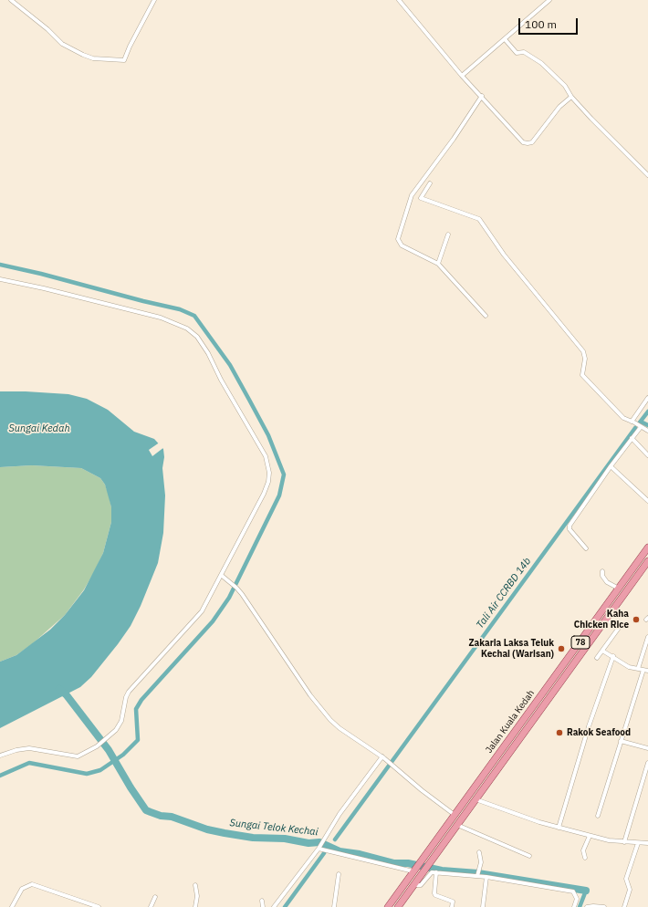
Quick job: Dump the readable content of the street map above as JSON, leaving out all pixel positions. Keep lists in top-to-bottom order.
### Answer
{
  "streets": {
    "main road": ["78", "Jalan Kuala Kedah"]
  },
  "water": ["Sungai Kedah", "Tali Air CCRBD 14b", "Sungai Telok Kechai"],
  "places": ["Kaha Chicken Rice", "Zakaria Laksa Teluk Kechai (Warisan)", "Rakok Seafood"],
  "scale_bar": "100 m"
}
